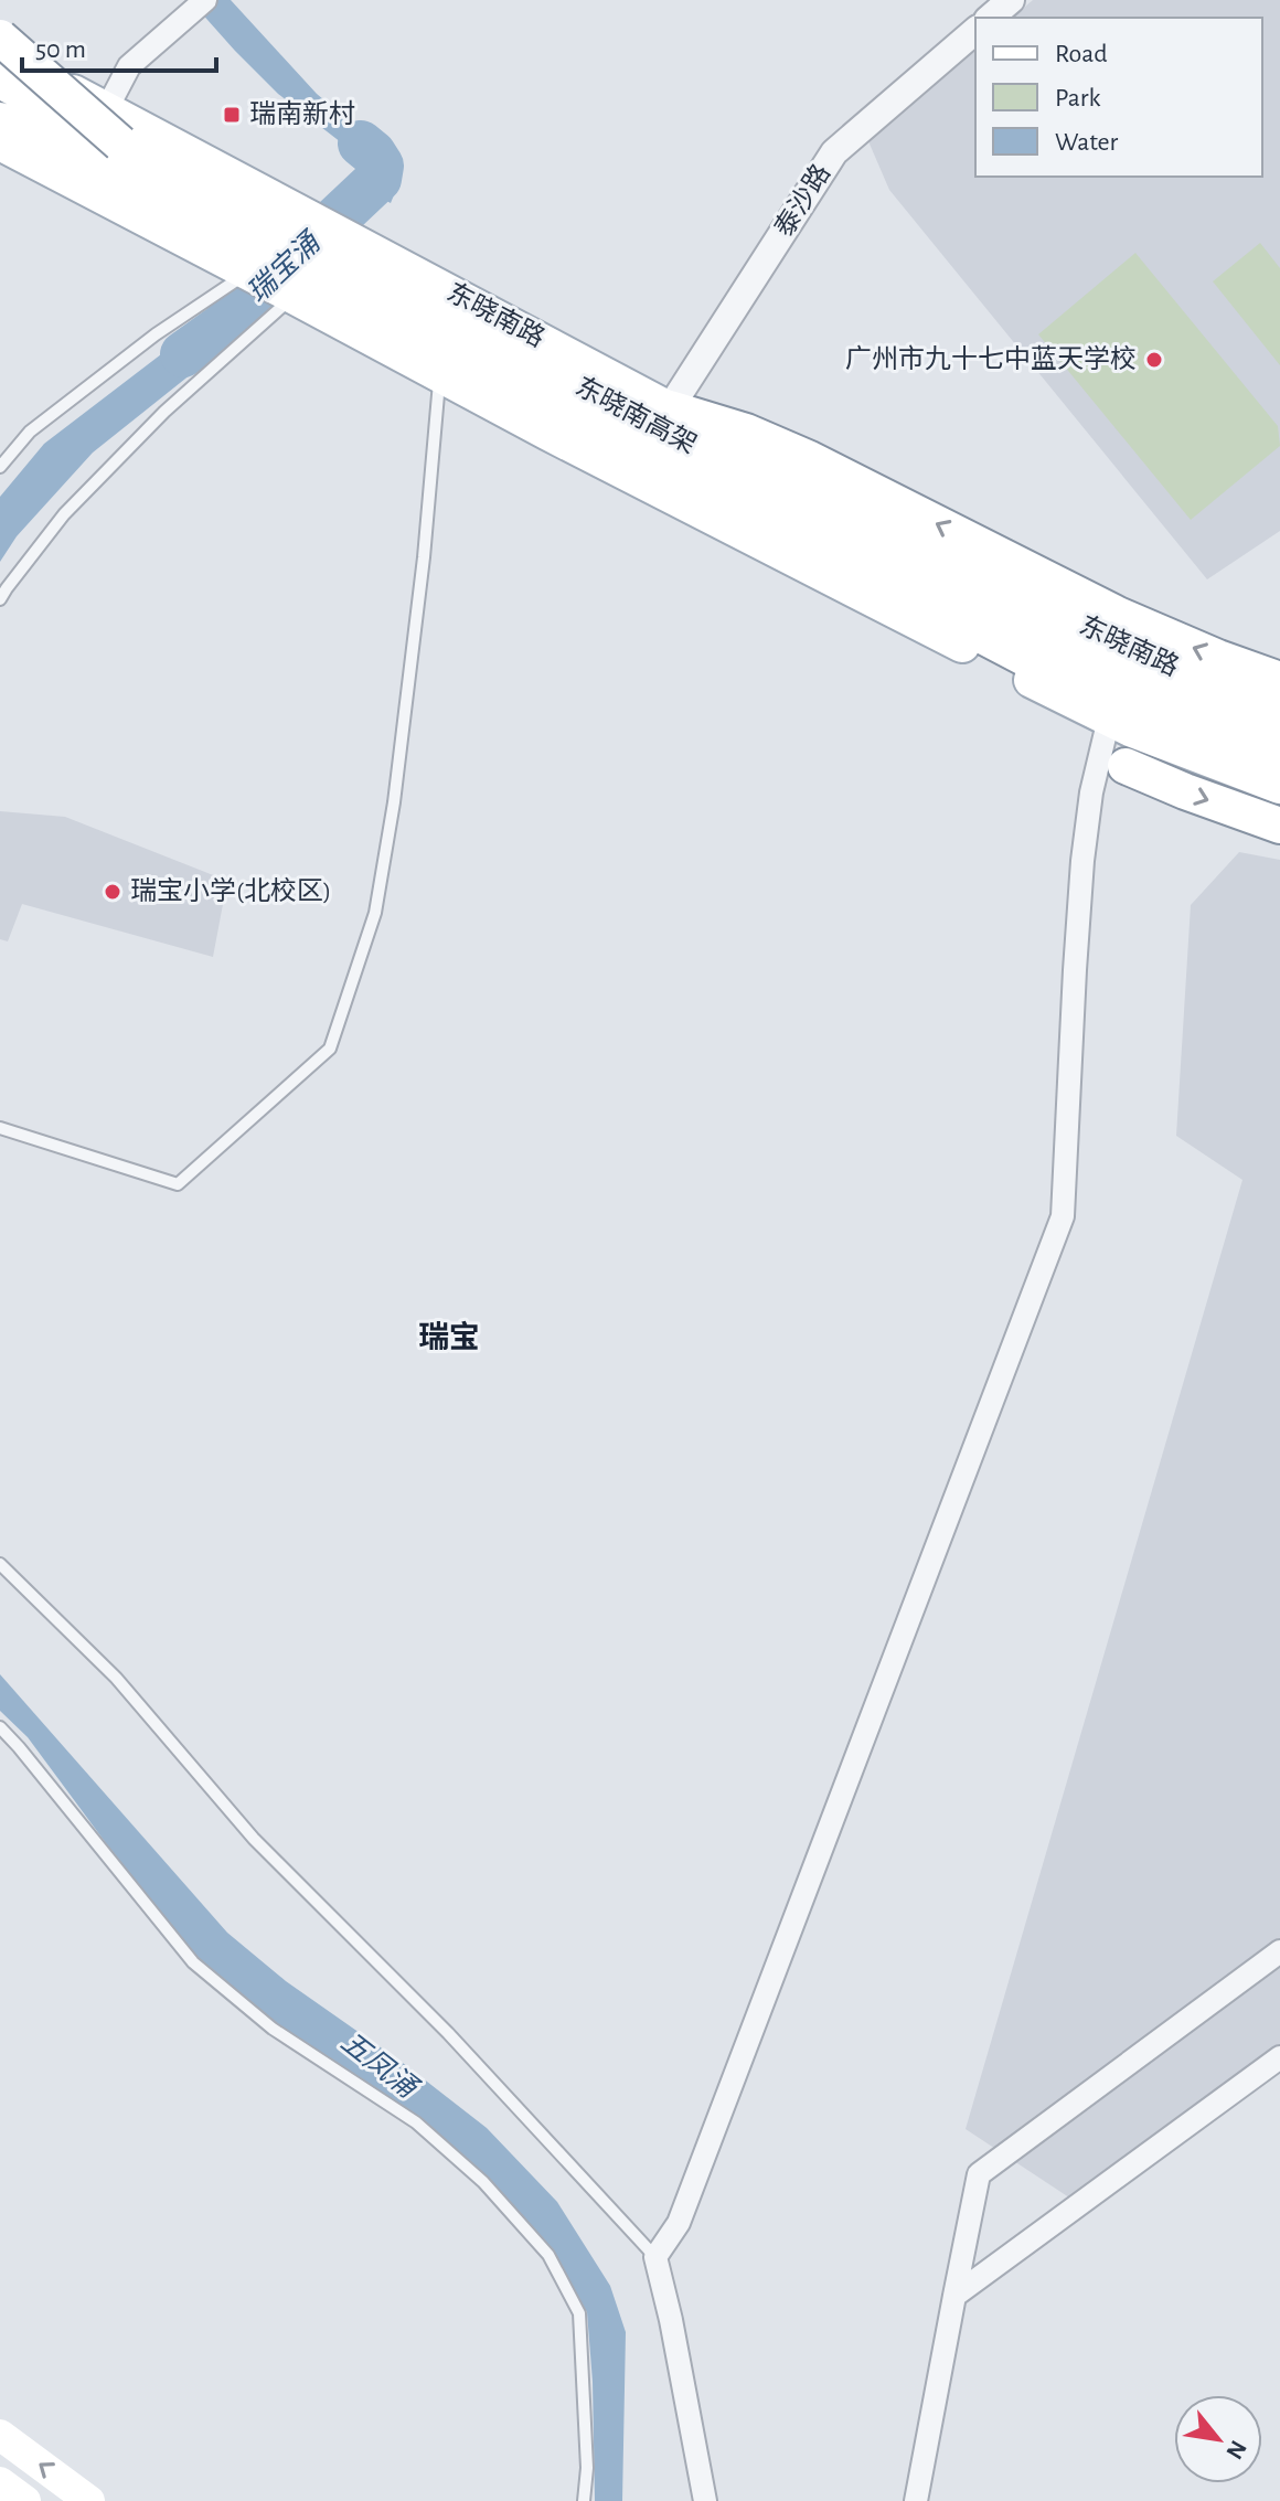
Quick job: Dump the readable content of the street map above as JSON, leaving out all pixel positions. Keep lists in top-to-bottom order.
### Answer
{
  "streets": {
    "main road": ["东晓南路", "东晓南高架"],
    "street": ["泰沙路"]
  },
  "crossings": [
    ["泰沙路", "东晓南路"]
  ],
  "districts": ["瑞宝"],
  "water": ["瑞宝涌", "五凤涌"],
  "places": {
    "transit": ["瑞南新村"],
    "other": ["广州市九十七中蓝天学校", "瑞宝小学(北校区)"]
  },
  "legend": ["Road", "Park", "Water"],
  "scale_bar": "50 m",
  "north": "bottom right"
}
